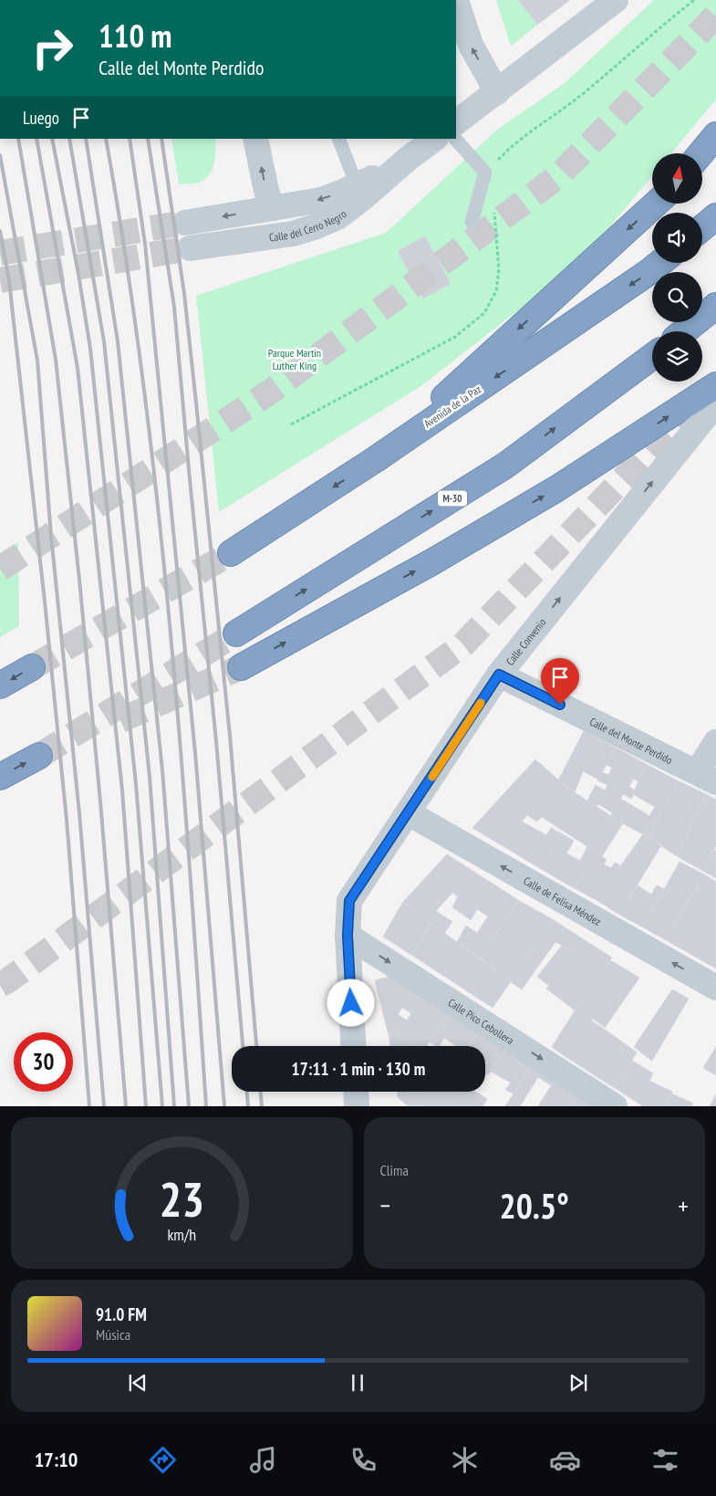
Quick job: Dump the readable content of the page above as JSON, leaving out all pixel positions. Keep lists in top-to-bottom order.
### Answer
{
  "streets": {
    "highway": ["Avenida de la Paz", "M-30"],
    "street": [
      "Calle del Cerro Negro",
      "Calle Convenio",
      "Calle del Monte Perdido",
      "Calle de Felisa Méndez",
      "Calle Pico Cebollera"
    ]
  },
  "crossings": [
    ["Calle Convenio", "Calle del Monte Perdido"],
    ["Calle Convenio", "Calle de Felisa Méndez"],
    ["Calle Convenio", "Calle Pico Cebollera"]
  ],
  "one_way": ["Calle Convenio", "Calle de Felisa Méndez", "Calle Pico Cebollera"],
  "parks": ["Parque Martin Luther King"],
  "north": "top",
  "page": {
    "turn": ["110 m", "Calle del Monte Perdido"],
    "then": "Luego",
    "limit": "30",
    "trip": "17:11 · 1 min · 130 m",
    "tile": "Clima",
    "heat": ["−", "20.5°", "+"],
    "song": ["91.0 FM", "Música"],
    "tabs": "17:10",
    "gauge": ["23", "km/h"]
  }
}
